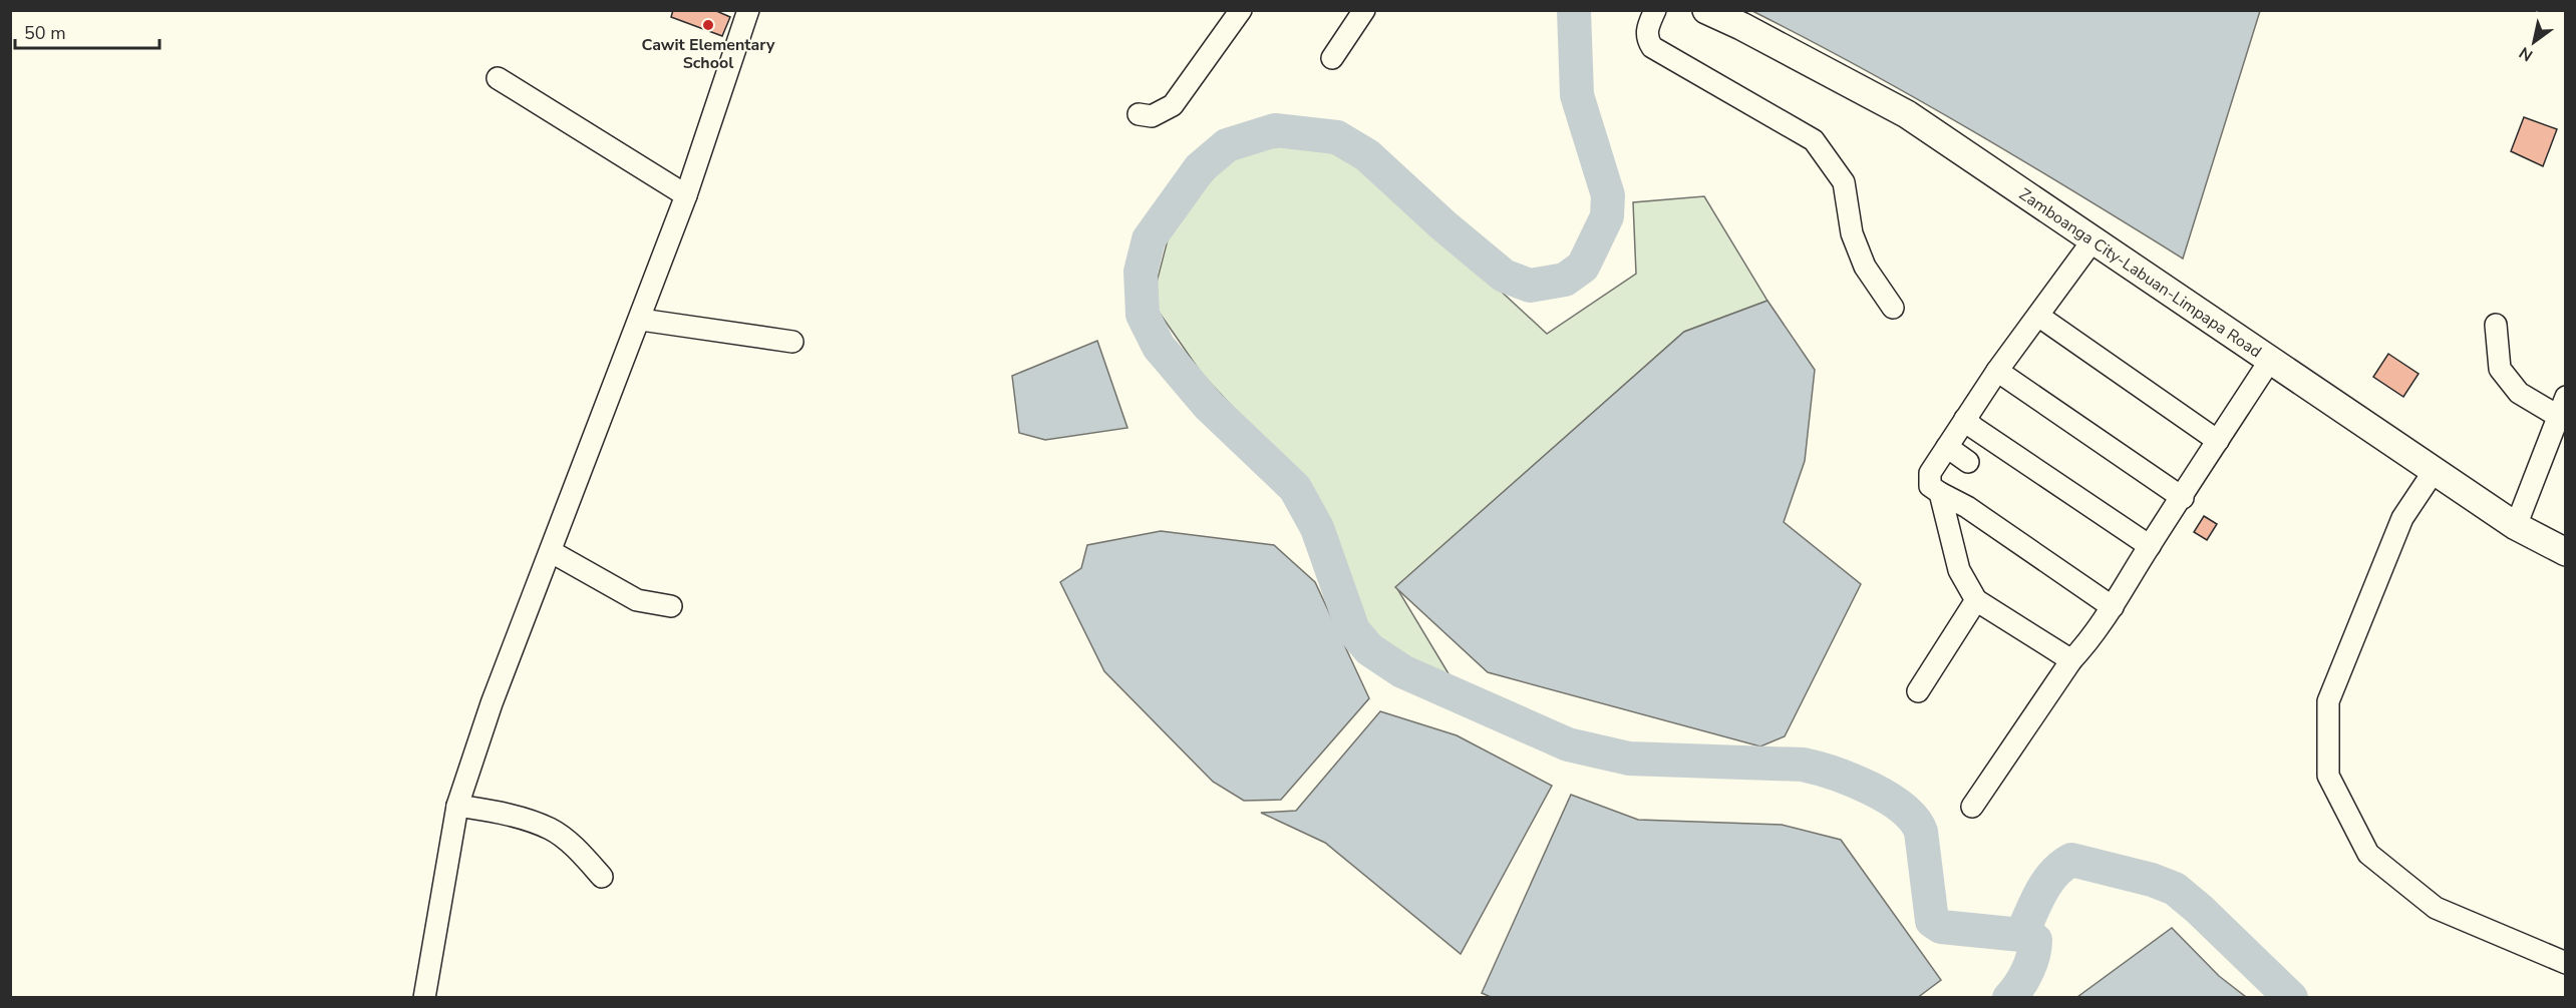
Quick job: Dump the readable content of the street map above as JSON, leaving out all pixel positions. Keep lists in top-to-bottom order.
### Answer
{
  "streets": {
    "main road": ["Zamboanga City-Labuan-Limpapa Road"]
  },
  "places": ["Cawit Elementary School"],
  "scale_bar": "50 m",
  "north": "bottom left"
}
